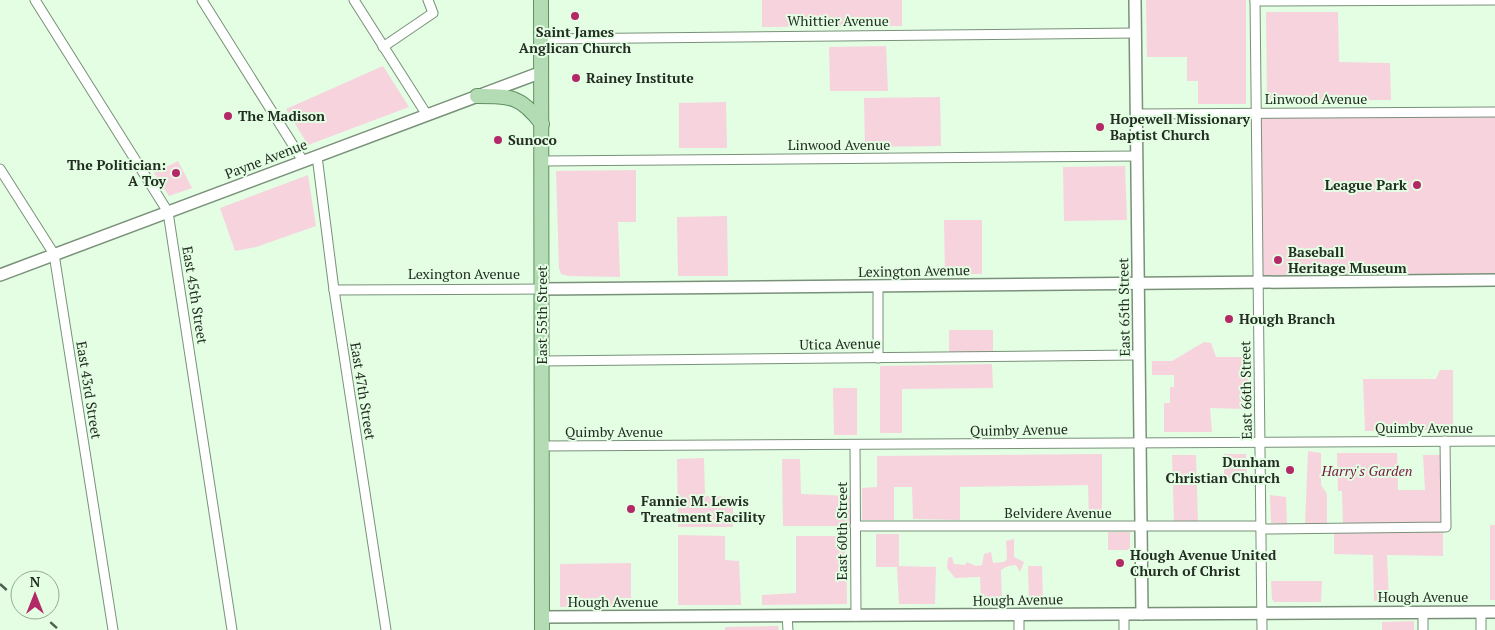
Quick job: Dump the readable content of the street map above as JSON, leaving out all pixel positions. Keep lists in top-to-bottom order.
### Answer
{
  "streets": {
    "main road": ["East 55th Street"],
    "street": [
      "Whittier Avenue",
      "Linwood Avenue",
      "Payne Avenue",
      "Lexington Avenue",
      "East 45th Street",
      "East 65th Street",
      "Utica Avenue",
      "East 43rd Street",
      "East 66th Street",
      "East 47th Street",
      "Quimby Avenue",
      "Belvidere Avenue",
      "East 60th Street",
      "Hough Avenue"
    ]
  },
  "crossings": [
    ["Whittier Avenue", "East 65th Street"],
    ["Whittier Avenue", "East 55th Street"],
    ["Linwood Avenue", "East 65th Street"],
    ["Linwood Avenue", "East 55th Street"],
    ["Linwood Avenue", "East 66th Street"],
    ["Payne Avenue", "East 45th Street"],
    ["Payne Avenue", "East 55th Street"],
    ["Payne Avenue", "East 43rd Street"],
    ["Payne Avenue", "East 47th Street"],
    ["Lexington Avenue", "East 65th Street"],
    ["Lexington Avenue", "East 55th Street"],
    ["Lexington Avenue", "East 66th Street"],
    ["Lexington Avenue", "East 47th Street"],
    ["East 65th Street", "Utica Avenue"],
    ["East 65th Street", "Quimby Avenue"],
    ["East 65th Street", "Belvidere Avenue"],
    ["East 65th Street", "Hough Avenue"],
    ["East 55th Street", "Utica Avenue"],
    ["East 55th Street", "Quimby Avenue"],
    ["East 55th Street", "Hough Avenue"],
    ["East 66th Street", "Quimby Avenue"],
    ["East 66th Street", "Belvidere Avenue"],
    ["East 66th Street", "Hough Avenue"],
    ["Quimby Avenue", "Belvidere Avenue"],
    ["Quimby Avenue", "East 60th Street"],
    ["Belvidere Avenue", "East 60th Street"],
    ["East 60th Street", "Hough Avenue"]
  ],
  "parks": ["Harry's Garden"],
  "places": [
    "Saint James Anglican Church",
    "Rainey Institute",
    "The Madison",
    "Hopewell Missionary Baptist Church",
    "Sunoco",
    "The Politician: A Toy",
    "League Park",
    "Baseball Heritage Museum",
    "Hough Branch",
    "Dunham Christian Church",
    "Fannie M. Lewis Treatment Facility",
    "Hough Avenue United Church of Christ"
  ],
  "north": "top"
}
